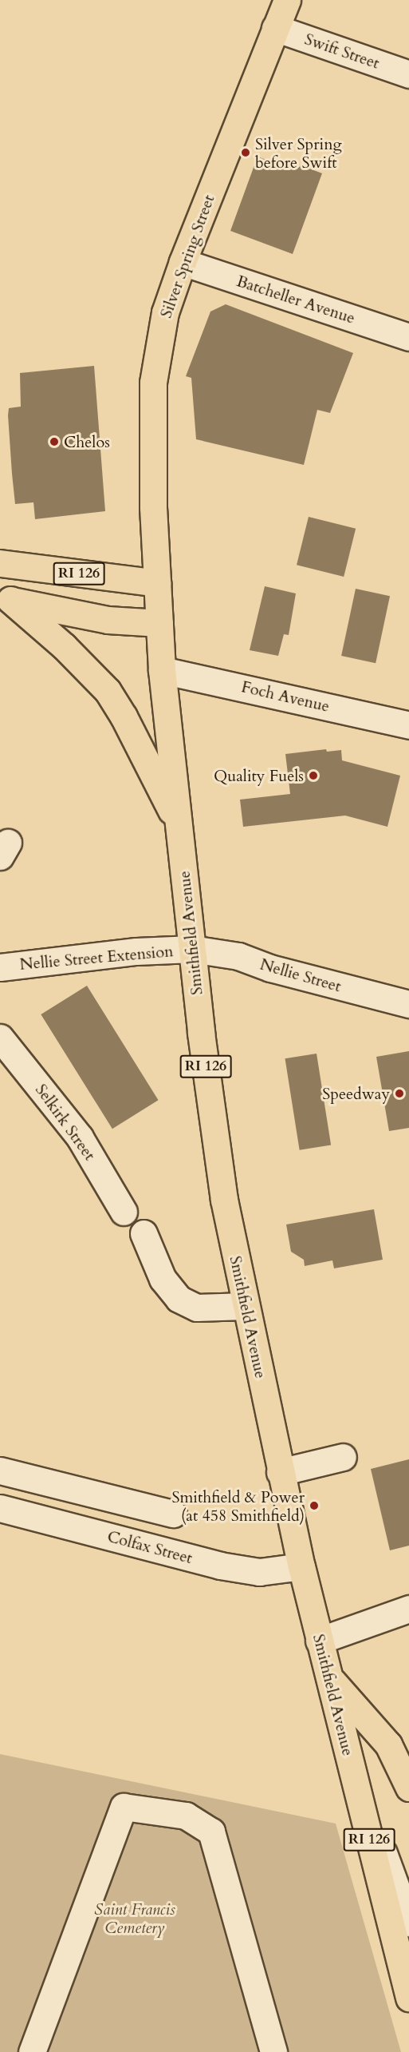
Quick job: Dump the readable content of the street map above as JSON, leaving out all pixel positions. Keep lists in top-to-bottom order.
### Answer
{
  "streets": {
    "main road": ["Silver Spring Street", "RI 126", "Smithfield Avenue"],
    "street": [
      "Swift Street",
      "Batcheller Avenue",
      "Foch Avenue",
      "Nellie Street Extension",
      "Nellie Street",
      "Selkirk Street",
      "Colfax Street"
    ]
  },
  "crossings": [
    ["Swift Street", "Silver Spring Street"],
    ["Silver Spring Street", "Batcheller Avenue"],
    ["Silver Spring Street", "RI 126"],
    ["Silver Spring Street", "Smithfield Avenue"],
    ["RI 126", "Smithfield Avenue"],
    ["Foch Avenue", "Smithfield Avenue"],
    ["Smithfield Avenue", "Nellie Street Extension"],
    ["Smithfield Avenue", "Nellie Street"],
    ["Smithfield Avenue", "Colfax Street"],
    ["Nellie Street Extension", "Nellie Street"]
  ],
  "parks": ["Saint Francis Cemetery"],
  "places": [
    "Silver Spring before Swift",
    "Chelos",
    "Quality Fuels",
    "Speedway",
    "Smithfield & Power (at 458 Smithfield)"
  ]
}
